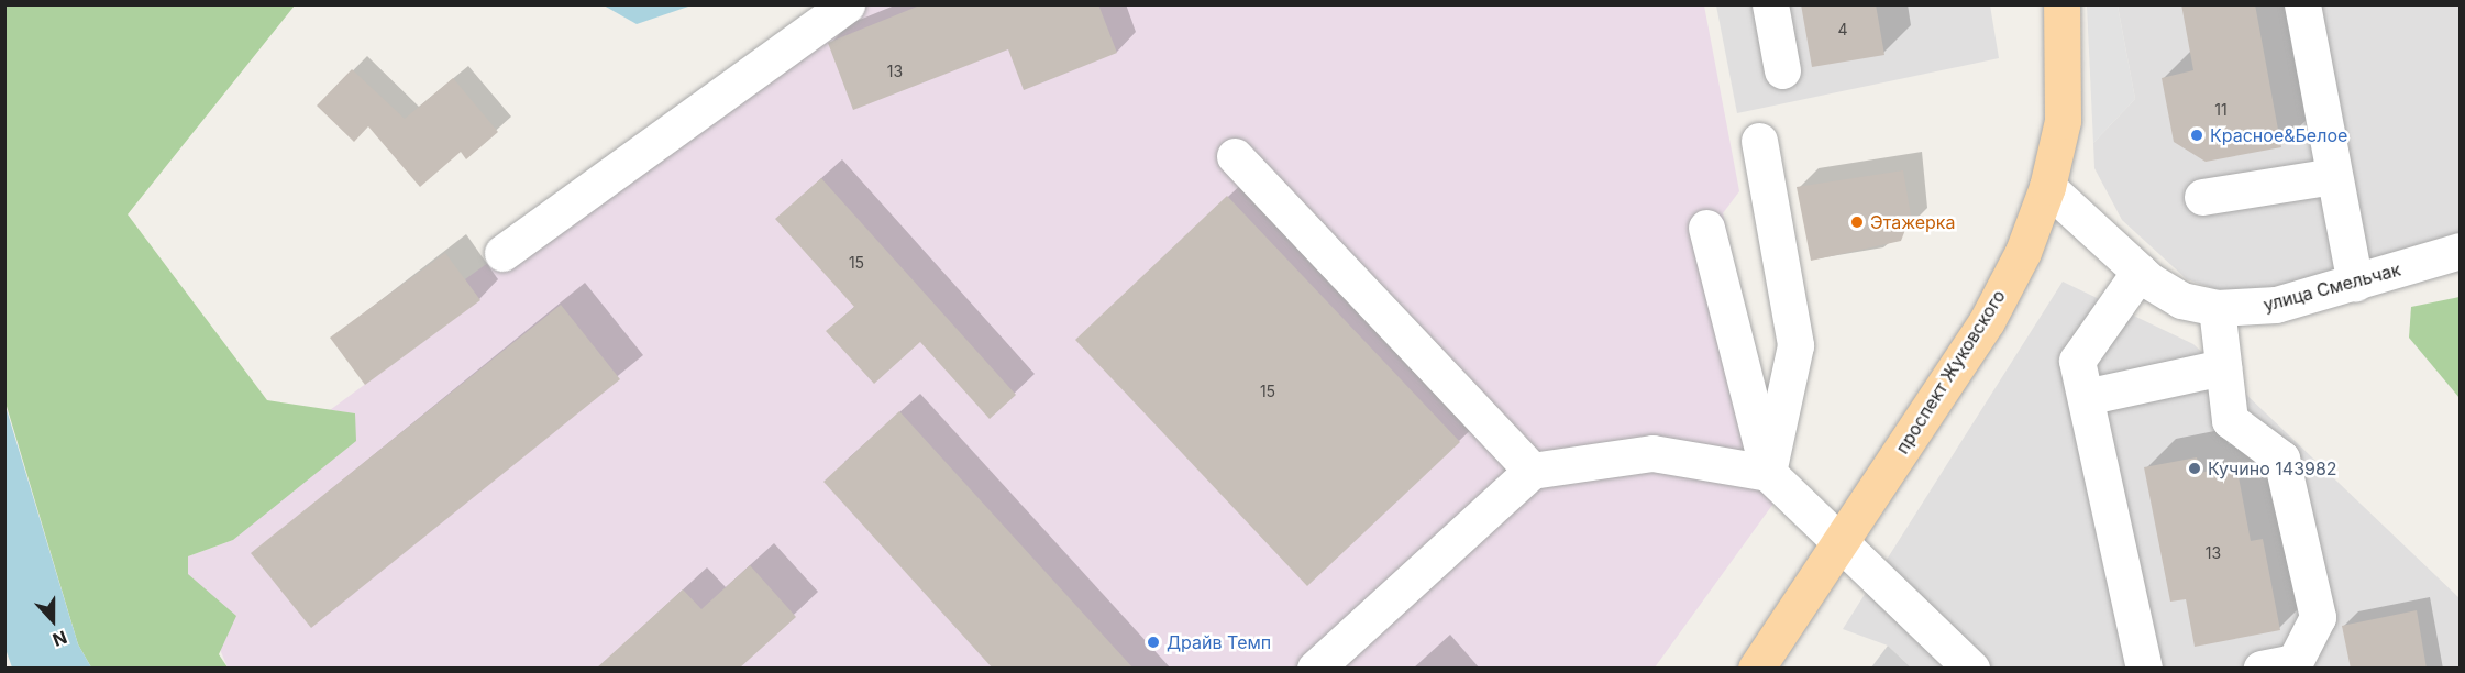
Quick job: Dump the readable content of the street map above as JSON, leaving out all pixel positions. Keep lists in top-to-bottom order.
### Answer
{
  "streets": {
    "main road": ["проспект Жуковского"],
    "street": ["улица Смельчак"]
  },
  "crossings": [
    ["улица Смельчак", "проспект Жуковского"]
  ],
  "places": [
    "Красное&Белое",
    "Этажерка",
    "Кучино 143982",
    "Драйв Темп"
  ],
  "house_numbers": [
    "4",
    "13",
    "11",
    "15",
    "15",
    "13"
  ],
  "north": "bottom"
}
